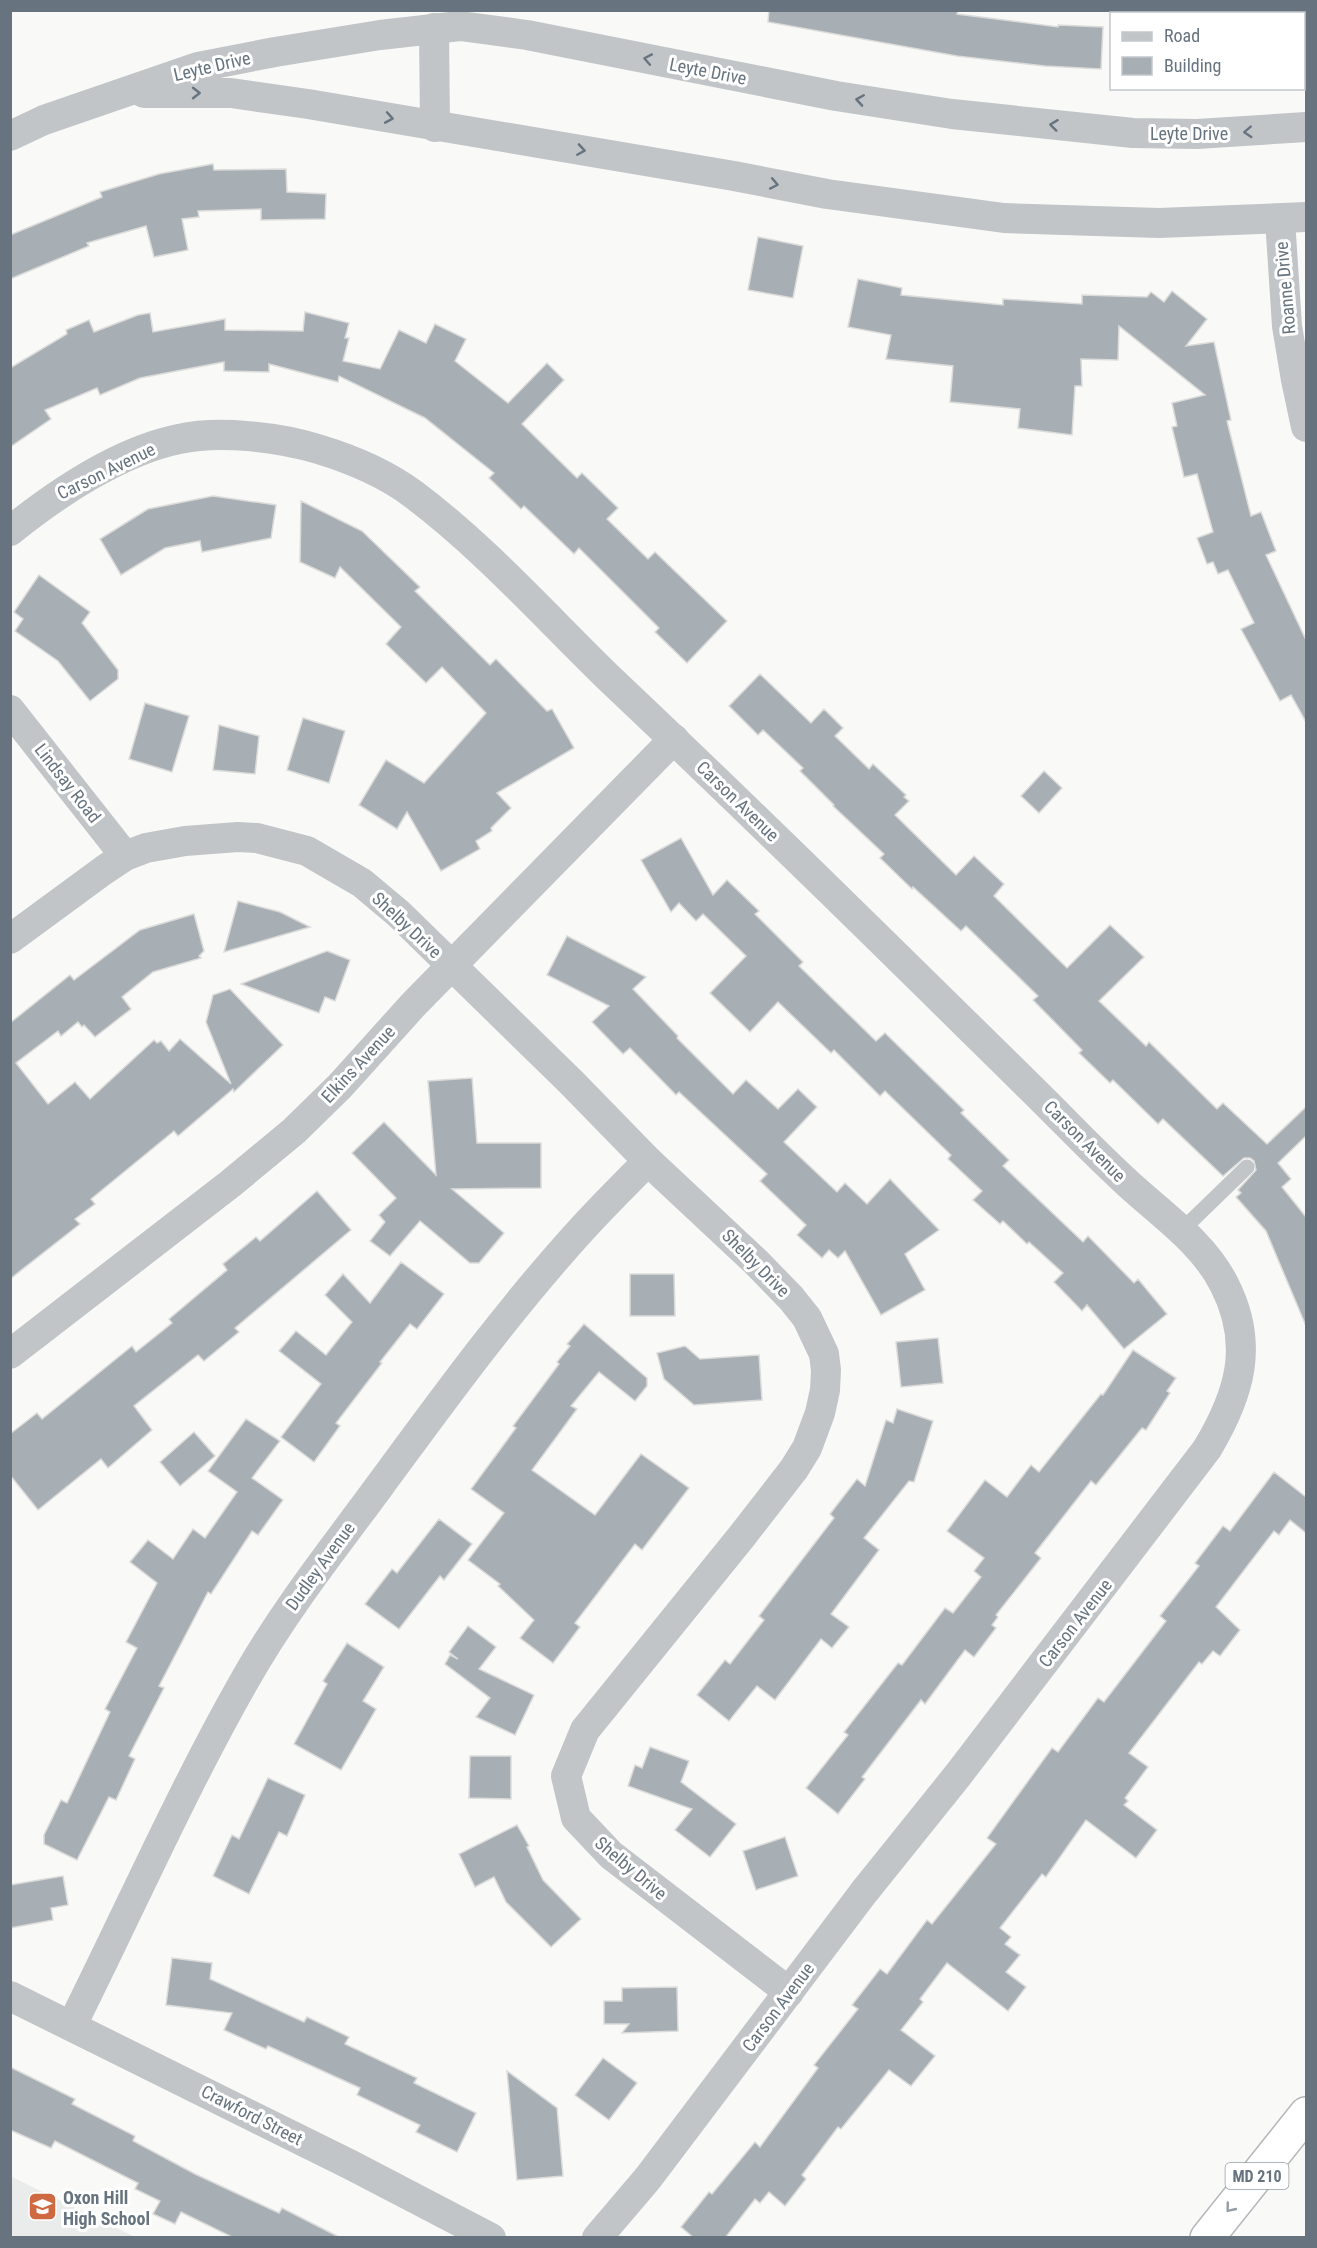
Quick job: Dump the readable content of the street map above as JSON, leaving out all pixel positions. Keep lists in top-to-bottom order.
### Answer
{
  "streets": {
    "highway": ["MD 210"],
    "street": [
      "Leyte Drive",
      "Roanne Drive",
      "Carson Avenue",
      "Lindsay Road",
      "Shelby Drive",
      "Elkins Avenue",
      "Dudley Avenue",
      "Crawford Street"
    ]
  },
  "crossings": [
    ["Leyte Drive", "Roanne Drive"],
    ["Carson Avenue", "Shelby Drive"],
    ["Carson Avenue", "Elkins Avenue"],
    ["Lindsay Road", "Shelby Drive"],
    ["Shelby Drive", "Elkins Avenue"],
    ["Shelby Drive", "Dudley Avenue"],
    ["Dudley Avenue", "Crawford Street"]
  ],
  "places": {
    "school or university": ["Oxon Hill High School"]
  },
  "legend": ["Road", "Building"]
}
